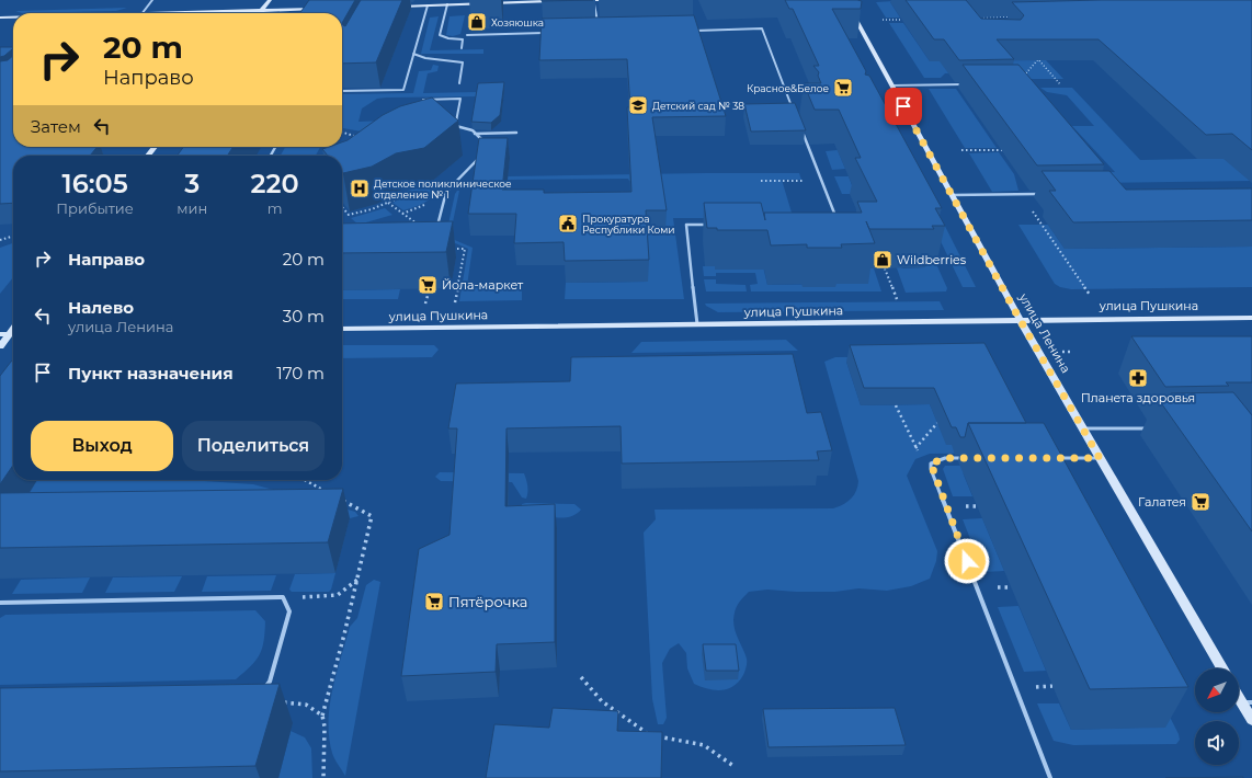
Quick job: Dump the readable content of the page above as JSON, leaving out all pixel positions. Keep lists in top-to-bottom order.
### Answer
{
  "streets": {
    "street": ["улица Пушкина", "улица Ленина"]
  },
  "crossings": [
    ["улица Пушкина", "улица Ленина"]
  ],
  "places": {
    "shop": ["Хозяюшка", "Wildberries"],
    "supermarket": [
      "Красное&Белое",
      "Йола-маркет",
      "Галатея",
      "Пятёрочка"
    ],
    "school or university": ["Детский сад № 38"],
    "hospital": ["Детское поликлиническое отделение № 1"],
    "public building": ["Прокуратура Республики Коми"],
    "pharmacy": ["Планета здоровья"]
  },
  "north": "bottom left",
  "page": {
    "turn": ["20 m", "Направо"],
    "then": "Затем",
    "eta": [
      "16:05",
      "Прибытие",
      "3",
      "мин",
      "220",
      "m"
    ],
    "list": [
      {
        "name": "Направо",
        "value": "20 m"
      },
      {
        "name": "Налево",
        "note": "улица Ленина",
        "value": "30 m"
      },
      {
        "name": "Пункт назначения",
        "value": "170 m"
      }
    ],
    "buttons": ["Выход", "Поделиться"]
  }
}
